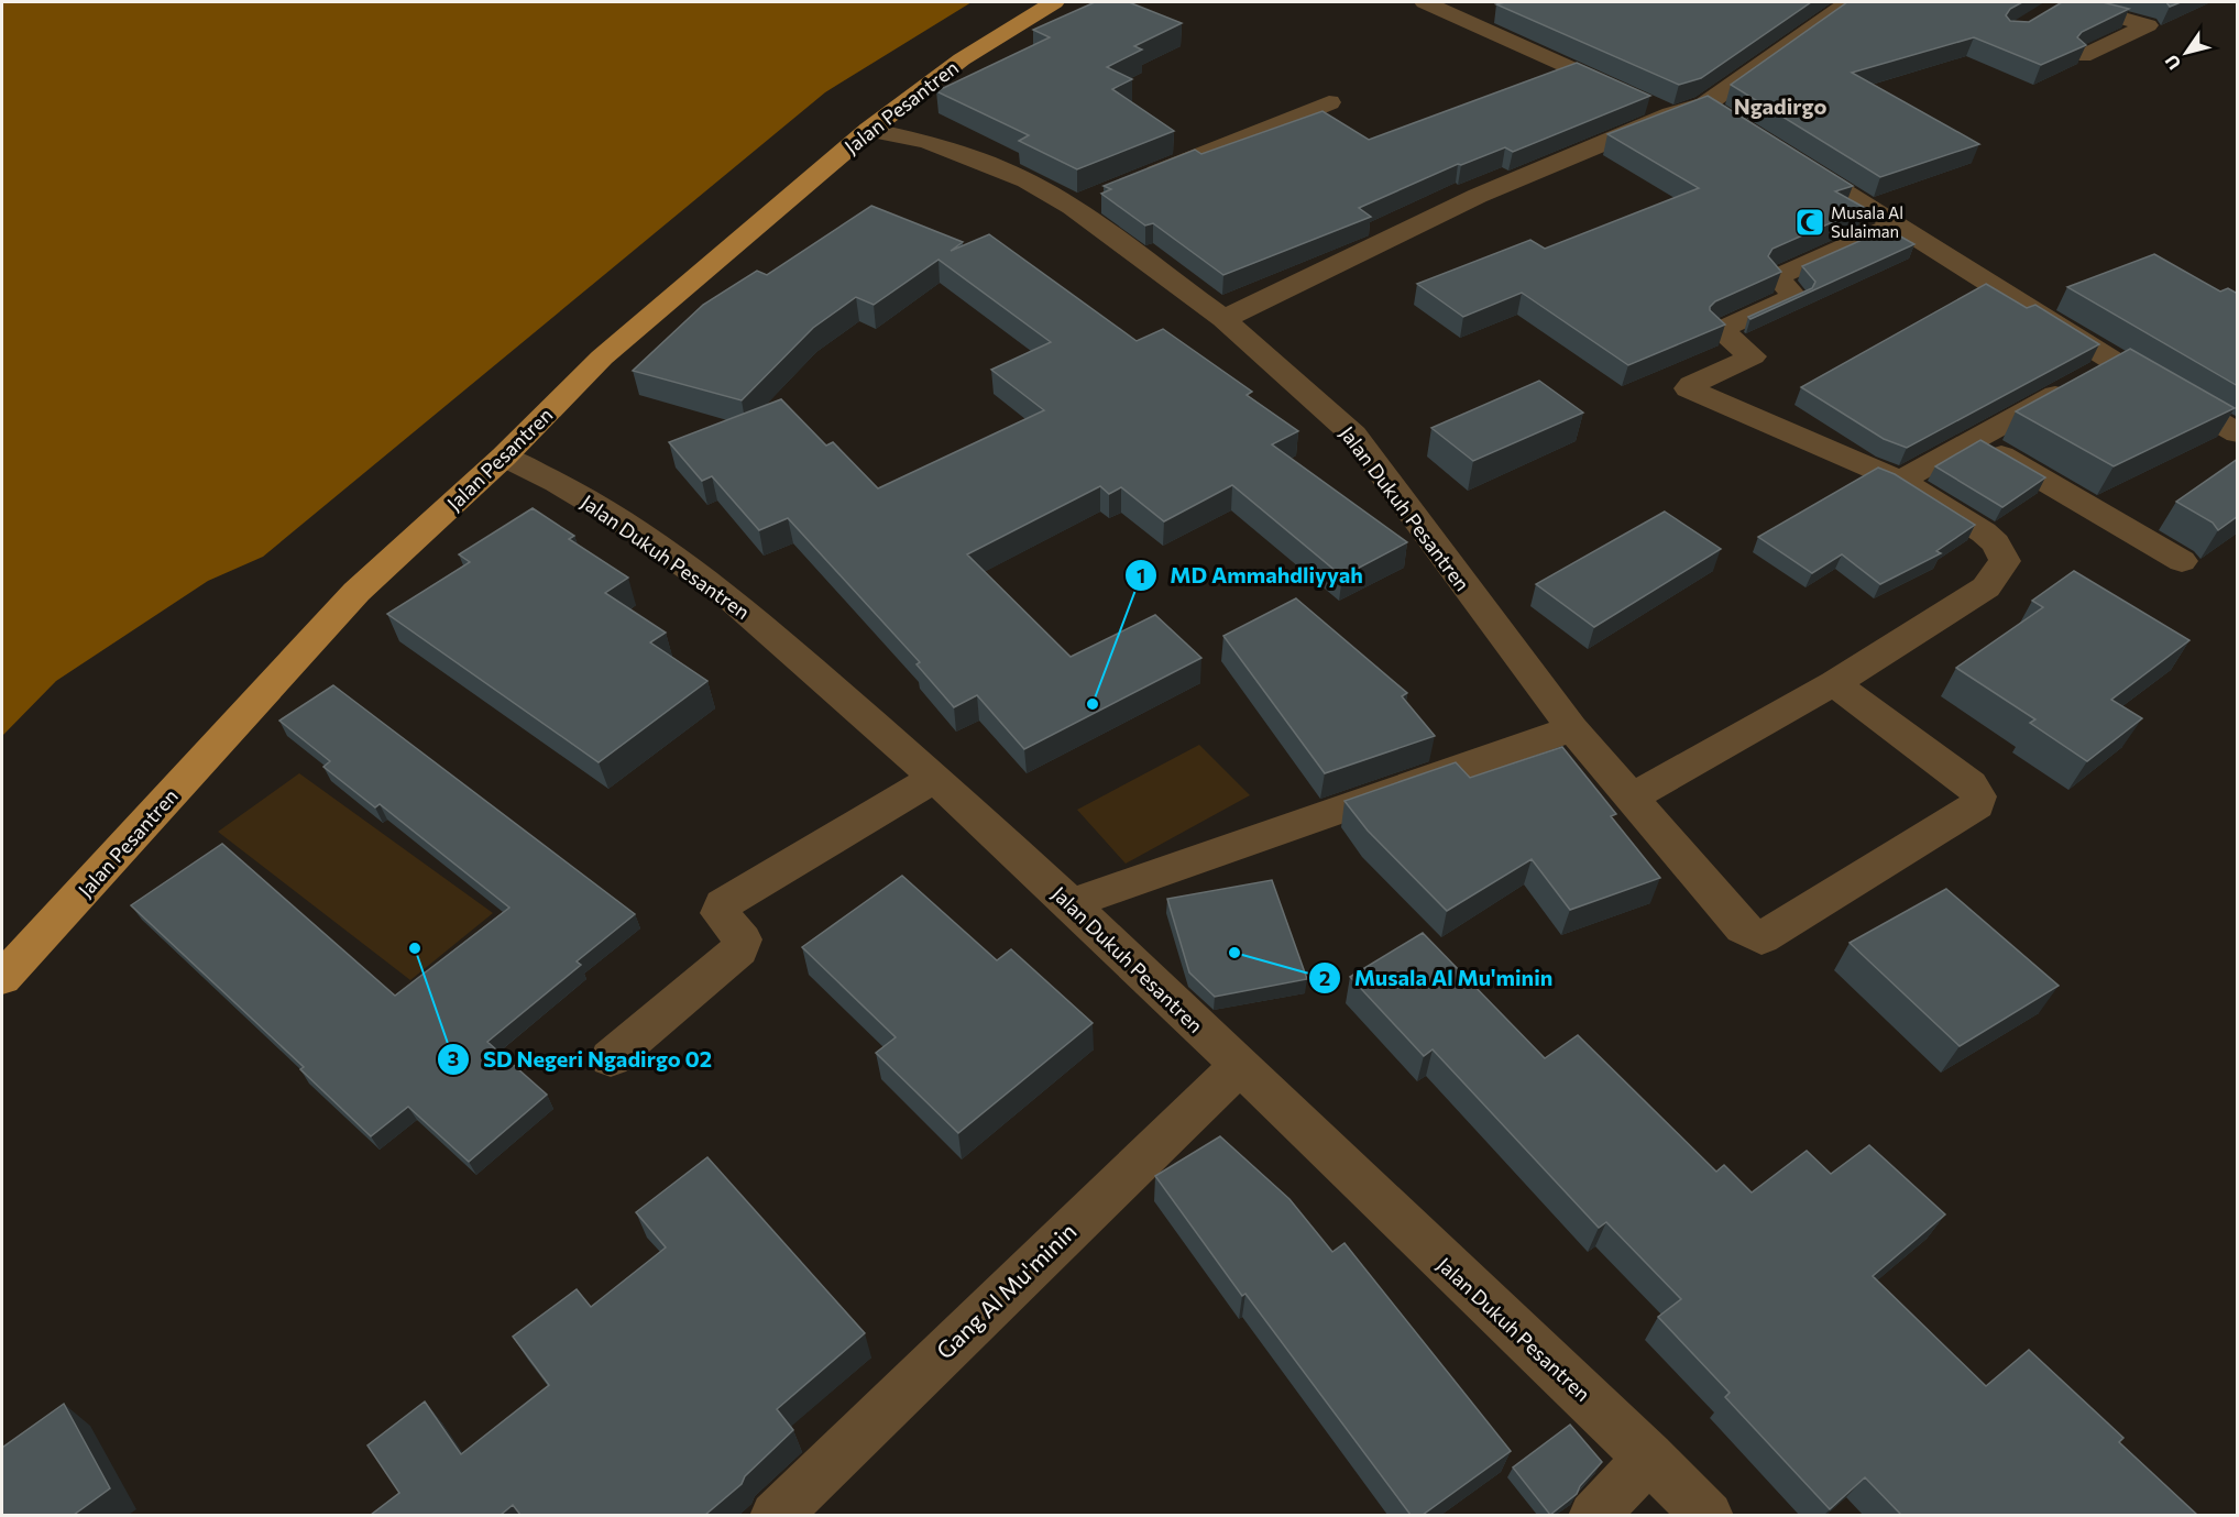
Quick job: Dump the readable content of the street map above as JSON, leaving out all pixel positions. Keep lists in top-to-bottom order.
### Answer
{
  "streets": {
    "main road": ["Jalan Pesantren"],
    "street": ["Jalan Dukuh Pesantren", "Gang Al Mu'minin"]
  },
  "crossings": [
    ["Jalan Pesantren", "Jalan Dukuh Pesantren"],
    ["Jalan Dukuh Pesantren", "Gang Al Mu'minin"]
  ],
  "districts": ["Ngadirgo"],
  "places": {
    "mosque": ["Musala Al Sulaiman"],
    "other": ["MD Ammahdliyyah", "SD Negeri Ngadirgo 02", "Musala Al Mu'minin"]
  },
  "north": "bottom left"
}
